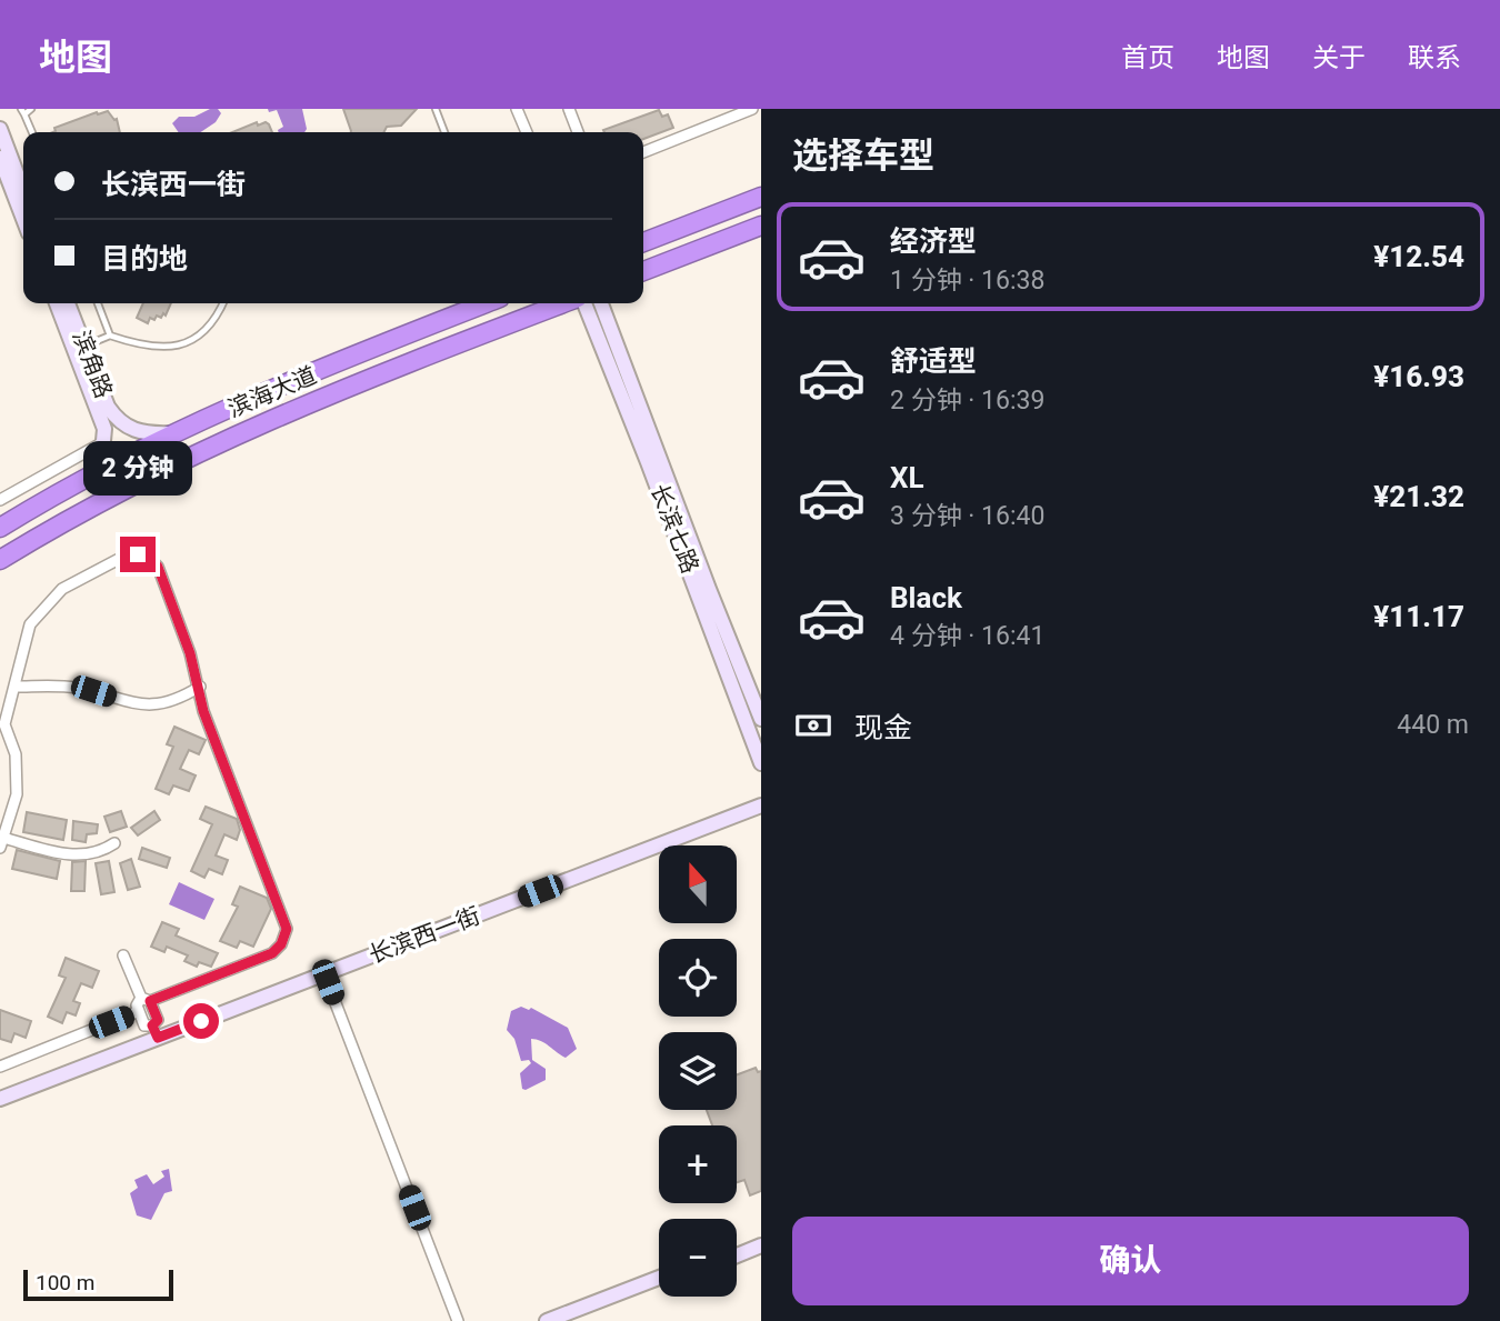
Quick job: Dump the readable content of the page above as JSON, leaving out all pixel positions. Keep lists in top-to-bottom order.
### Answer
{
  "streets": {
    "highway": ["滨海大道"],
    "street": ["滨角路", "长滨七路", "长滨西一街"]
  },
  "crossings": [
    ["滨角路", "滨海大道"]
  ],
  "scale_bar": "100 m",
  "north": "top",
  "page": {
    "header": "地图",
    "nav": [
      "首页",
      "地图",
      "关于",
      "联系"
    ],
    "heading": "选择车型",
    "banner": ["长滨西一街", "目的地"],
    "list": [
      {
        "name": "经济型",
        "note": "1 分钟 · 16:38",
        "value": "¥12.54"
      },
      {
        "name": "舒适型",
        "note": "2 分钟 · 16:39",
        "value": "¥16.93"
      },
      {
        "name": "XL",
        "note": "3 分钟 · 16:40",
        "value": "¥21.32"
      },
      {
        "name": "Black",
        "note": "4 分钟 · 16:41",
        "value": "¥11.17"
      }
    ],
    "bubble": "2 分钟",
    "pay": ["现金", "440 m"],
    "map_buttons": ["+", "−"],
    "buttons": "确认",
    "scale": "100 m"
  }
}
